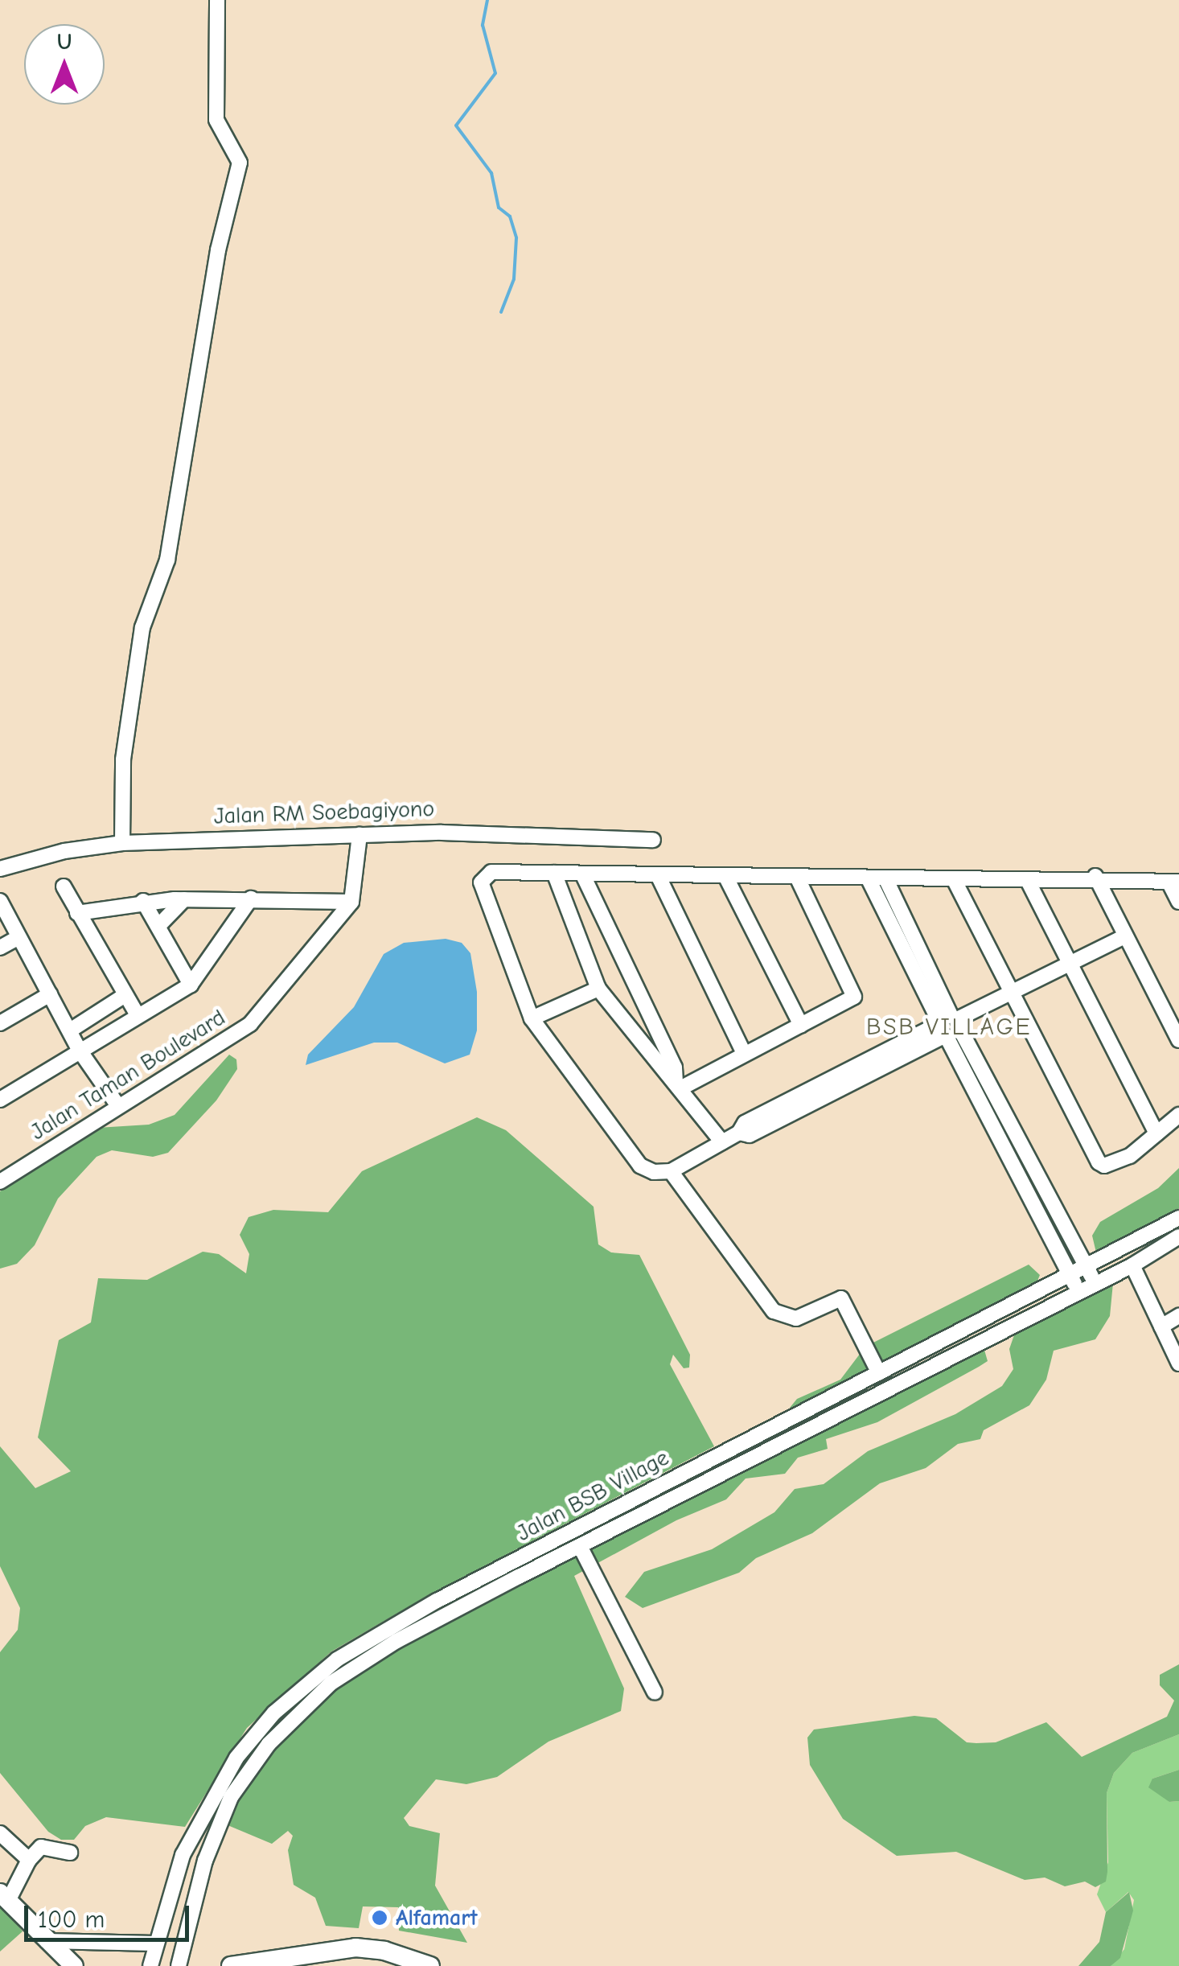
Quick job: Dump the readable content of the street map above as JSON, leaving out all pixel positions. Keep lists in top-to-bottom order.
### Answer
{
  "streets": {
    "street": ["Jalan RM Soebagiyono", "Jalan Taman Boulevard", "Jalan BSB Village"]
  },
  "crossings": [
    ["Jalan RM Soebagiyono", "Jalan Taman Boulevard"]
  ],
  "districts": ["BSB VILLAGE"],
  "places": ["Alfamart"],
  "scale_bar": "100 m",
  "north": "top"
}
